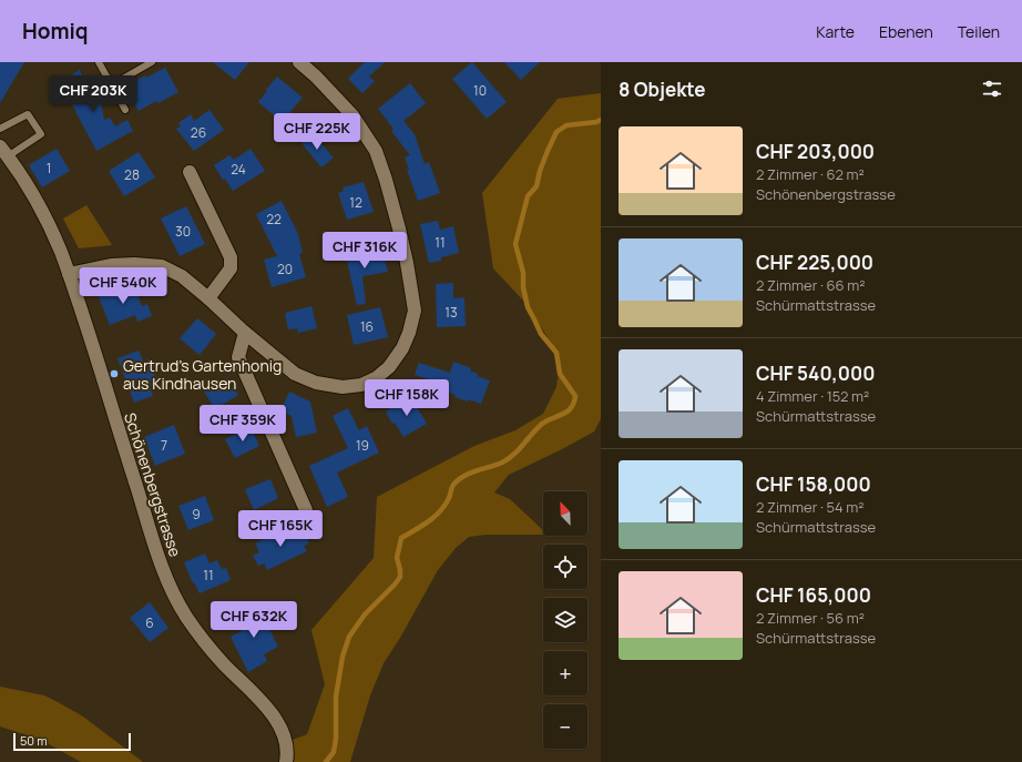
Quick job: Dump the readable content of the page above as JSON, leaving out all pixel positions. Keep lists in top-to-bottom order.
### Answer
{
  "streets": {
    "street": ["Schönenbergstrasse"]
  },
  "places": ["Gertrud's Gartenhonig aus Kindhausen"],
  "house_numbers": [
    "10",
    "26",
    "1",
    "24",
    "28",
    "12",
    "22",
    "30",
    "11",
    "20",
    "13",
    "16",
    "7",
    "19",
    "9",
    "11",
    "6"
  ],
  "scale_bar": "50 m",
  "north": "top left",
  "page": {
    "header": "Homiq",
    "nav": ["Karte", "Ebenen", "Teilen"],
    "heading": "8 Objekte",
    "price": [
      "CHF 203K",
      "CHF 225K",
      "CHF 316K",
      "CHF 540K",
      "CHF 158K",
      "CHF 359K",
      "CHF 165K",
      "CHF 632K"
    ],
    "list": [
      {
        "name": "CHF 203,000",
        "note": "2 Zimmer · 62 m² · Schönenbergstrasse"
      },
      {
        "name": "CHF 225,000",
        "note": "2 Zimmer · 66 m² · Schürmattstrasse"
      },
      {
        "name": "CHF 540,000",
        "note": "4 Zimmer · 152 m² · Schürmattstrasse"
      },
      {
        "name": "CHF 158,000",
        "note": "2 Zimmer · 54 m² · Schürmattstrasse"
      },
      {
        "name": "CHF 165,000",
        "note": "2 Zimmer · 56 m² · Schürmattstrasse"
      }
    ],
    "map_buttons": ["+", "−"],
    "scale": "50 m"
  }
}
